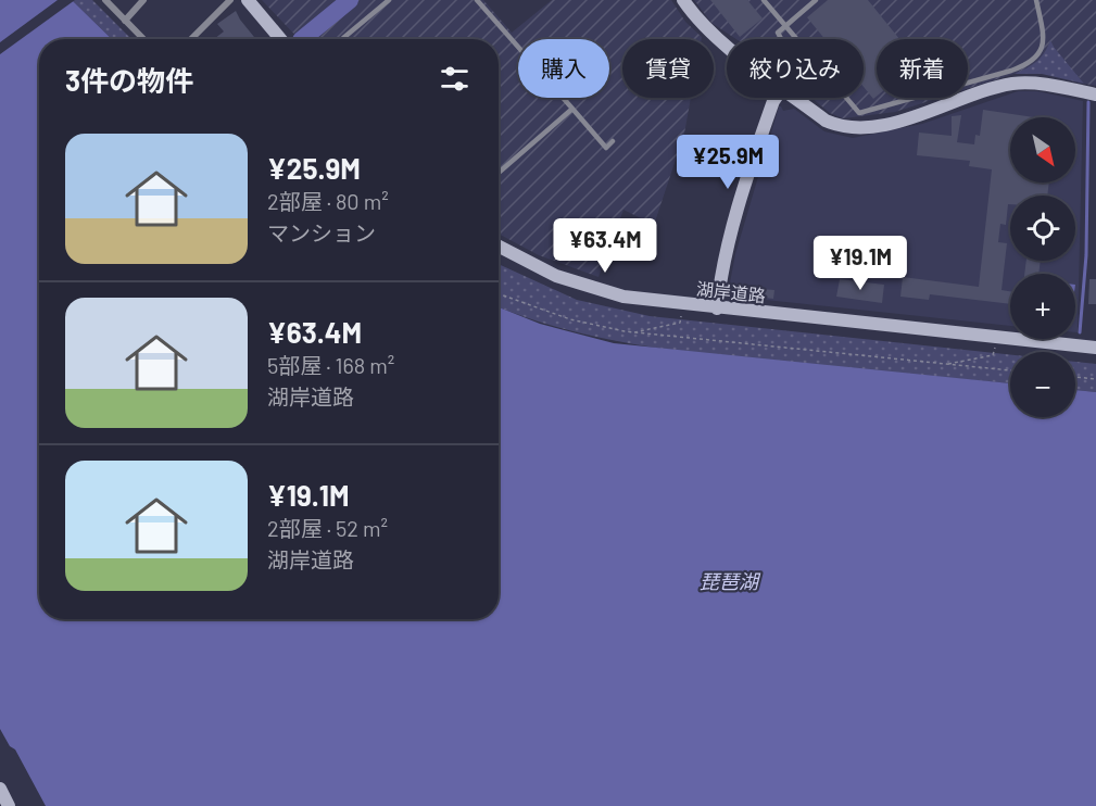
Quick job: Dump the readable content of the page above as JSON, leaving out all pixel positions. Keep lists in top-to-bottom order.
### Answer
{
  "streets": {
    "street": ["湖岸道路"]
  },
  "water": ["琵琶湖"],
  "north": "bottom right",
  "page": {
    "chip": [
      "購入",
      "賃貸",
      "絞り込み",
      "新着"
    ],
    "heading": "3件の物件",
    "map_buttons": ["+", "−"],
    "list": [
      {
        "name": "¥25.9M",
        "note": "2部屋 · 80 m² · マンション"
      },
      {
        "name": "¥63.4M",
        "note": "5部屋 · 168 m² · 湖岸道路"
      },
      {
        "name": "¥19.1M",
        "note": "2部屋 · 52 m² · 湖岸道路"
      }
    ],
    "price": ["¥25.9M", "¥63.4M", "¥19.1M"]
  }
}
